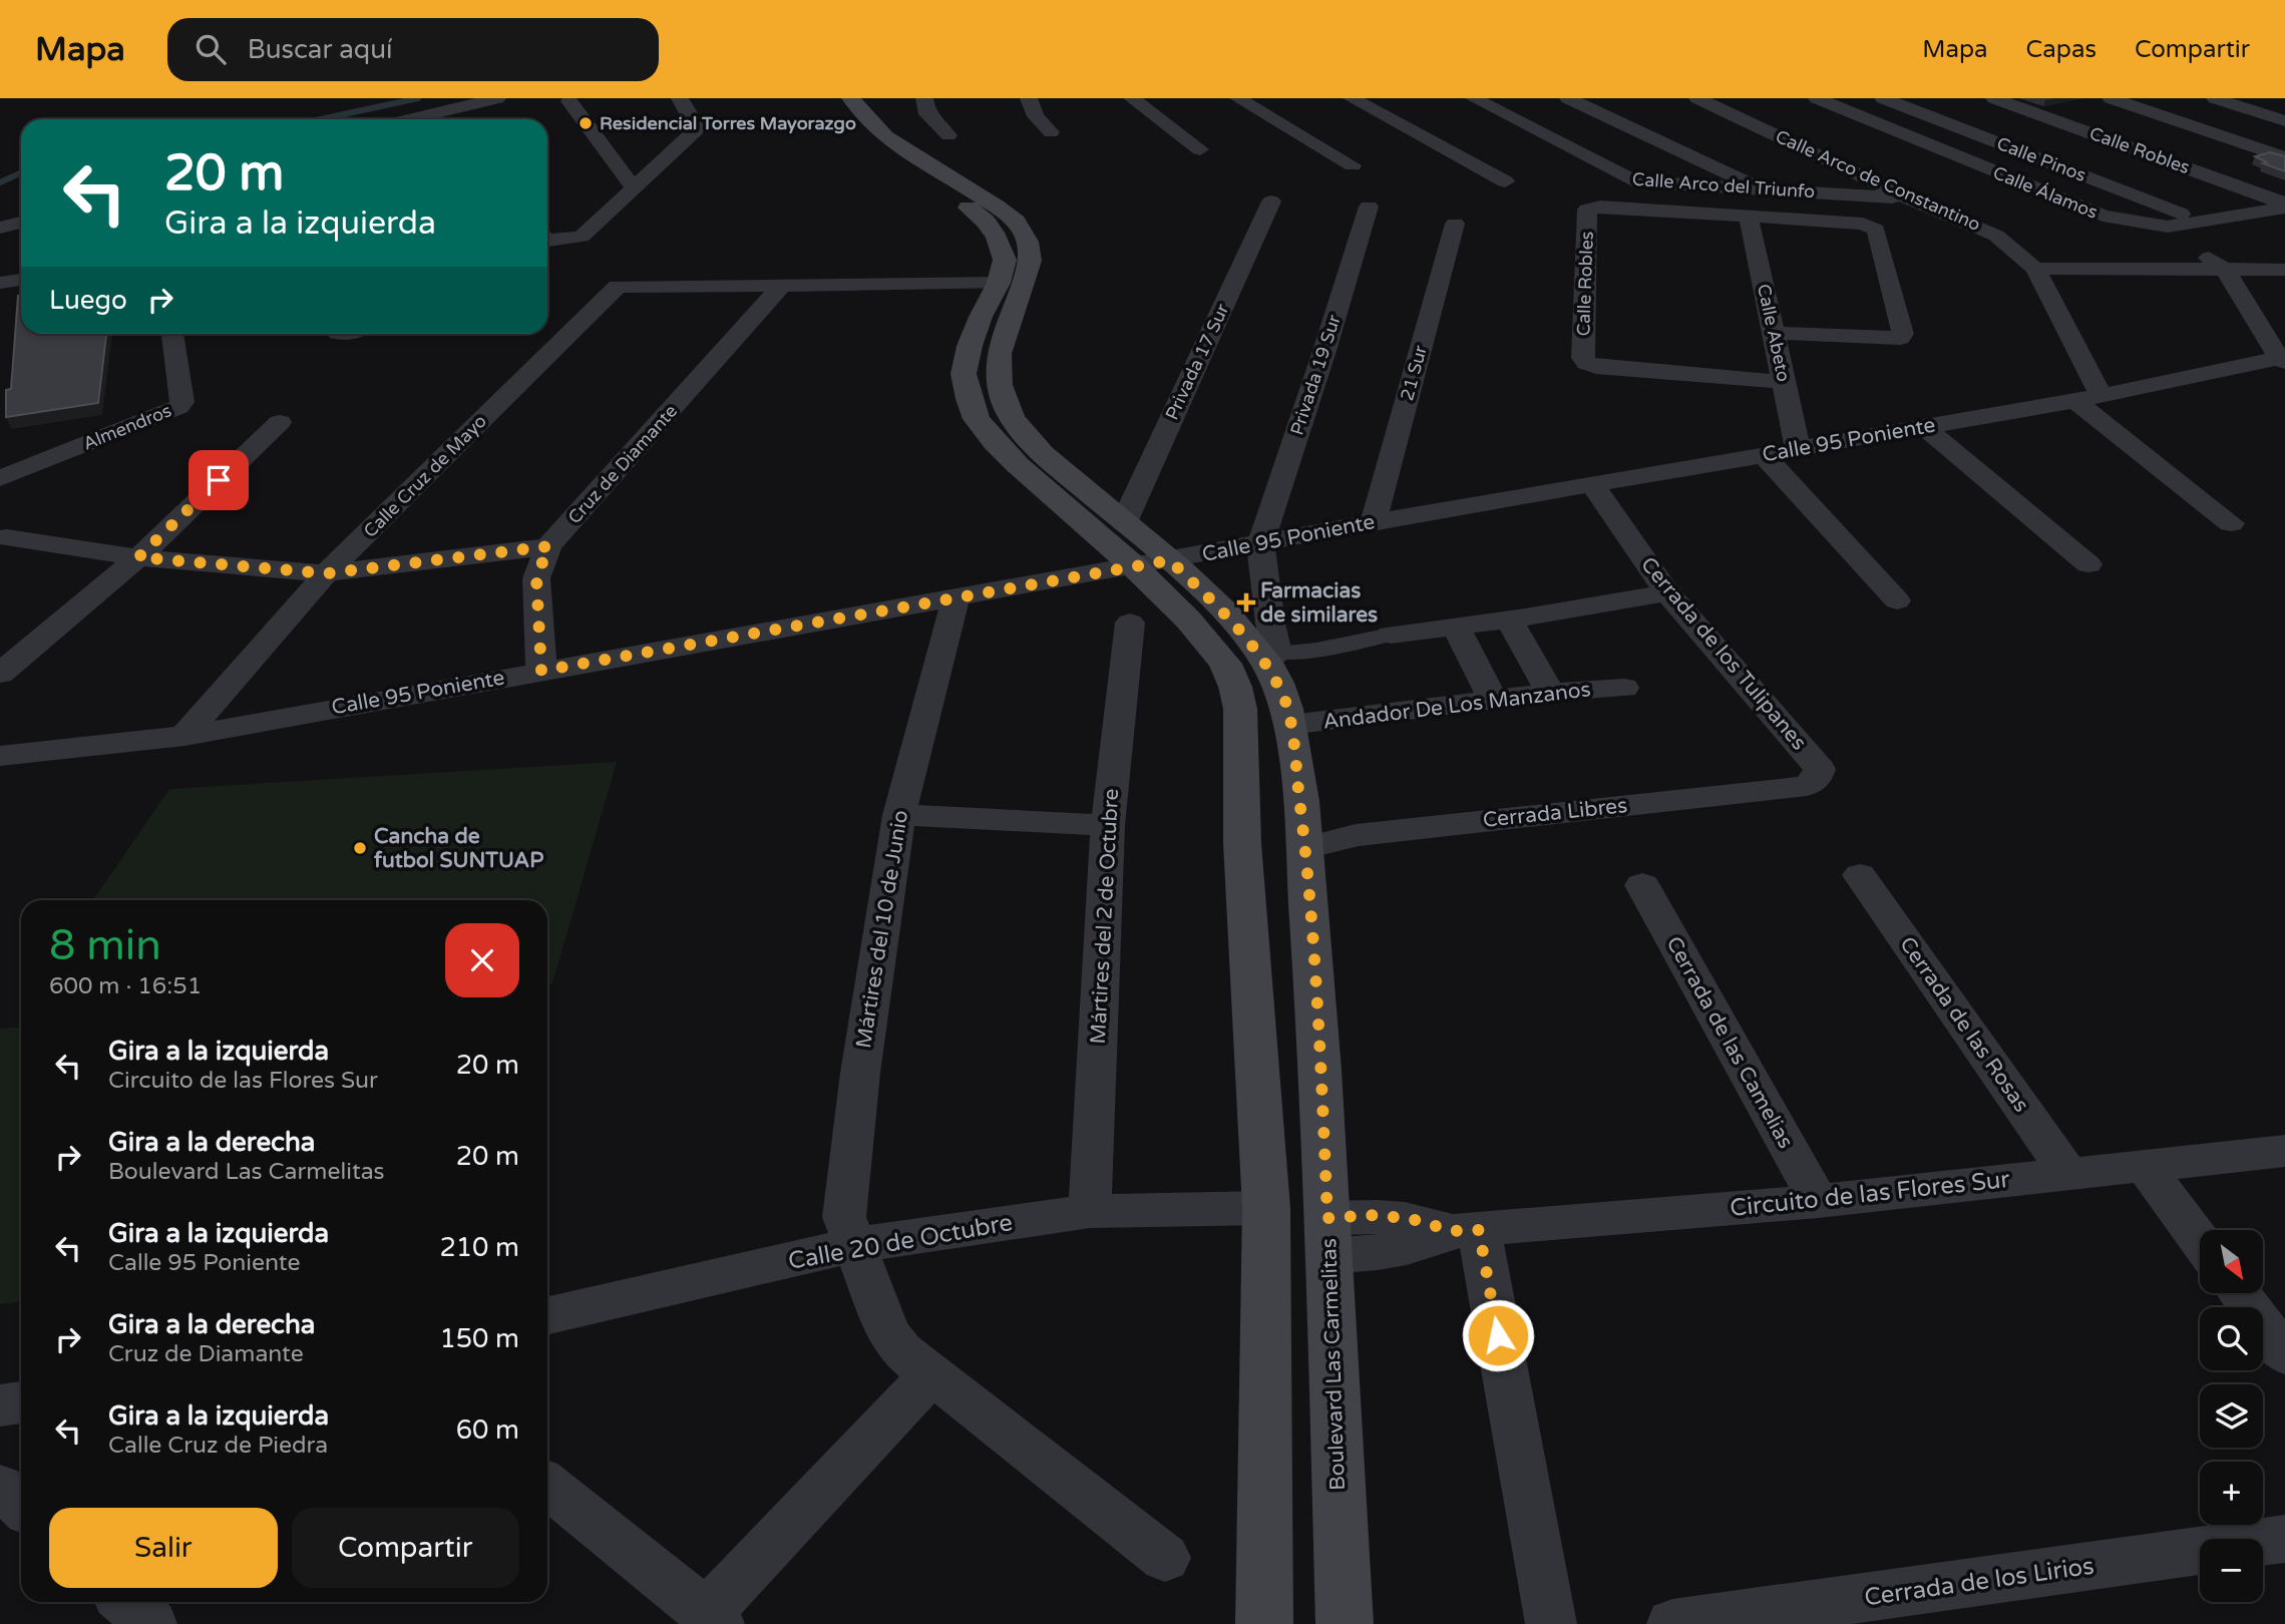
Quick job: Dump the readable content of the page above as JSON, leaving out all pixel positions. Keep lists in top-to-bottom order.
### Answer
{
  "streets": {
    "main road": ["Boulevard Las Carmelitas"],
    "street": [
      "Calle Robles",
      "Calle Pinos",
      "Calle Arco de Constantino",
      "Calle Arco del Triunfo",
      "Calle Álamos",
      "Calle Abeto",
      "Privada 17 Sur",
      "21 Sur",
      "Privada 19 Sur",
      "Almendros",
      "Calle 95 Poniente",
      "Cruz de Diamante",
      "Calle Cruz de Mayo",
      "Cerrada de los Tulipanes",
      "Andador De Los Manzanos",
      "Cerrada Libres",
      "Mártires del 2 de Octubre",
      "Mártires del 10 de Junio",
      "Cerrada de las Rosas",
      "Cerrada de las Camelias",
      "Circuito de las Flores Sur",
      "Calle 20 de Octubre",
      "Cerrada de los Lirios"
    ]
  },
  "crossings": [
    ["Calle Robles", "Calle Álamos"],
    ["Calle Robles", "Calle Abeto"],
    ["Calle Pinos", "Calle Álamos"],
    ["Calle Arco de Constantino", "Calle Arco del Triunfo"],
    ["Calle Arco de Constantino", "Calle 95 Poniente"],
    ["Calle Abeto", "Calle 95 Poniente"],
    ["Privada 17 Sur", "Boulevard Las Carmelitas"],
    ["21 Sur", "Calle 95 Poniente"],
    ["Privada 19 Sur", "Calle 95 Poniente"],
    ["Calle 95 Poniente", "Cruz de Diamante"],
    ["Calle 95 Poniente", "Calle Cruz de Mayo"],
    ["Calle 95 Poniente", "Cerrada de los Tulipanes"],
    ["Calle 95 Poniente", "Mártires del 10 de Junio"],
    ["Calle 95 Poniente", "Boulevard Las Carmelitas"],
    ["Cruz de Diamante", "Calle Cruz de Mayo"],
    ["Cerrada de los Tulipanes", "Cerrada Libres"],
    ["Andador De Los Manzanos", "Boulevard Las Carmelitas"],
    ["Cerrada Libres", "Boulevard Las Carmelitas"],
    ["Mártires del 2 de Octubre", "Calle 20 de Octubre"],
    ["Mártires del 10 de Junio", "Calle 20 de Octubre"],
    ["Cerrada de las Rosas", "Circuito de las Flores Sur"],
    ["Cerrada de las Camelias", "Circuito de las Flores Sur"],
    ["Circuito de las Flores Sur", "Boulevard Las Carmelitas"],
    ["Calle 20 de Octubre", "Boulevard Las Carmelitas"]
  ],
  "places": {
    "other": ["Residencial Torres Mayorazgo", "Cancha de futbol SUNTUAP"],
    "health": ["Farmacias de similares"]
  },
  "north": "bottom right",
  "page": {
    "header": "Mapa",
    "search": "Buscar aquí",
    "nav": ["Mapa", "Capas", "Compartir"],
    "turn": ["20 m", "Gira a la izquierda"],
    "then": "Luego",
    "heading": ["8 min", "600 m · 16:51"],
    "list": [
      {
        "name": "Gira a la izquierda",
        "note": "Circuito de las Flores Sur",
        "value": "20 m"
      },
      {
        "name": "Gira a la derecha",
        "note": "Boulevard Las Carmelitas",
        "value": "20 m"
      },
      {
        "name": "Gira a la izquierda",
        "note": "Calle 95 Poniente",
        "value": "210 m"
      },
      {
        "name": "Gira a la derecha",
        "note": "Cruz de Diamante",
        "value": "150 m"
      },
      {
        "name": "Gira a la izquierda",
        "note": "Calle Cruz de Piedra",
        "value": "60 m"
      }
    ],
    "map_buttons": ["+", "−"],
    "buttons": ["Salir", "Compartir"]
  }
}
